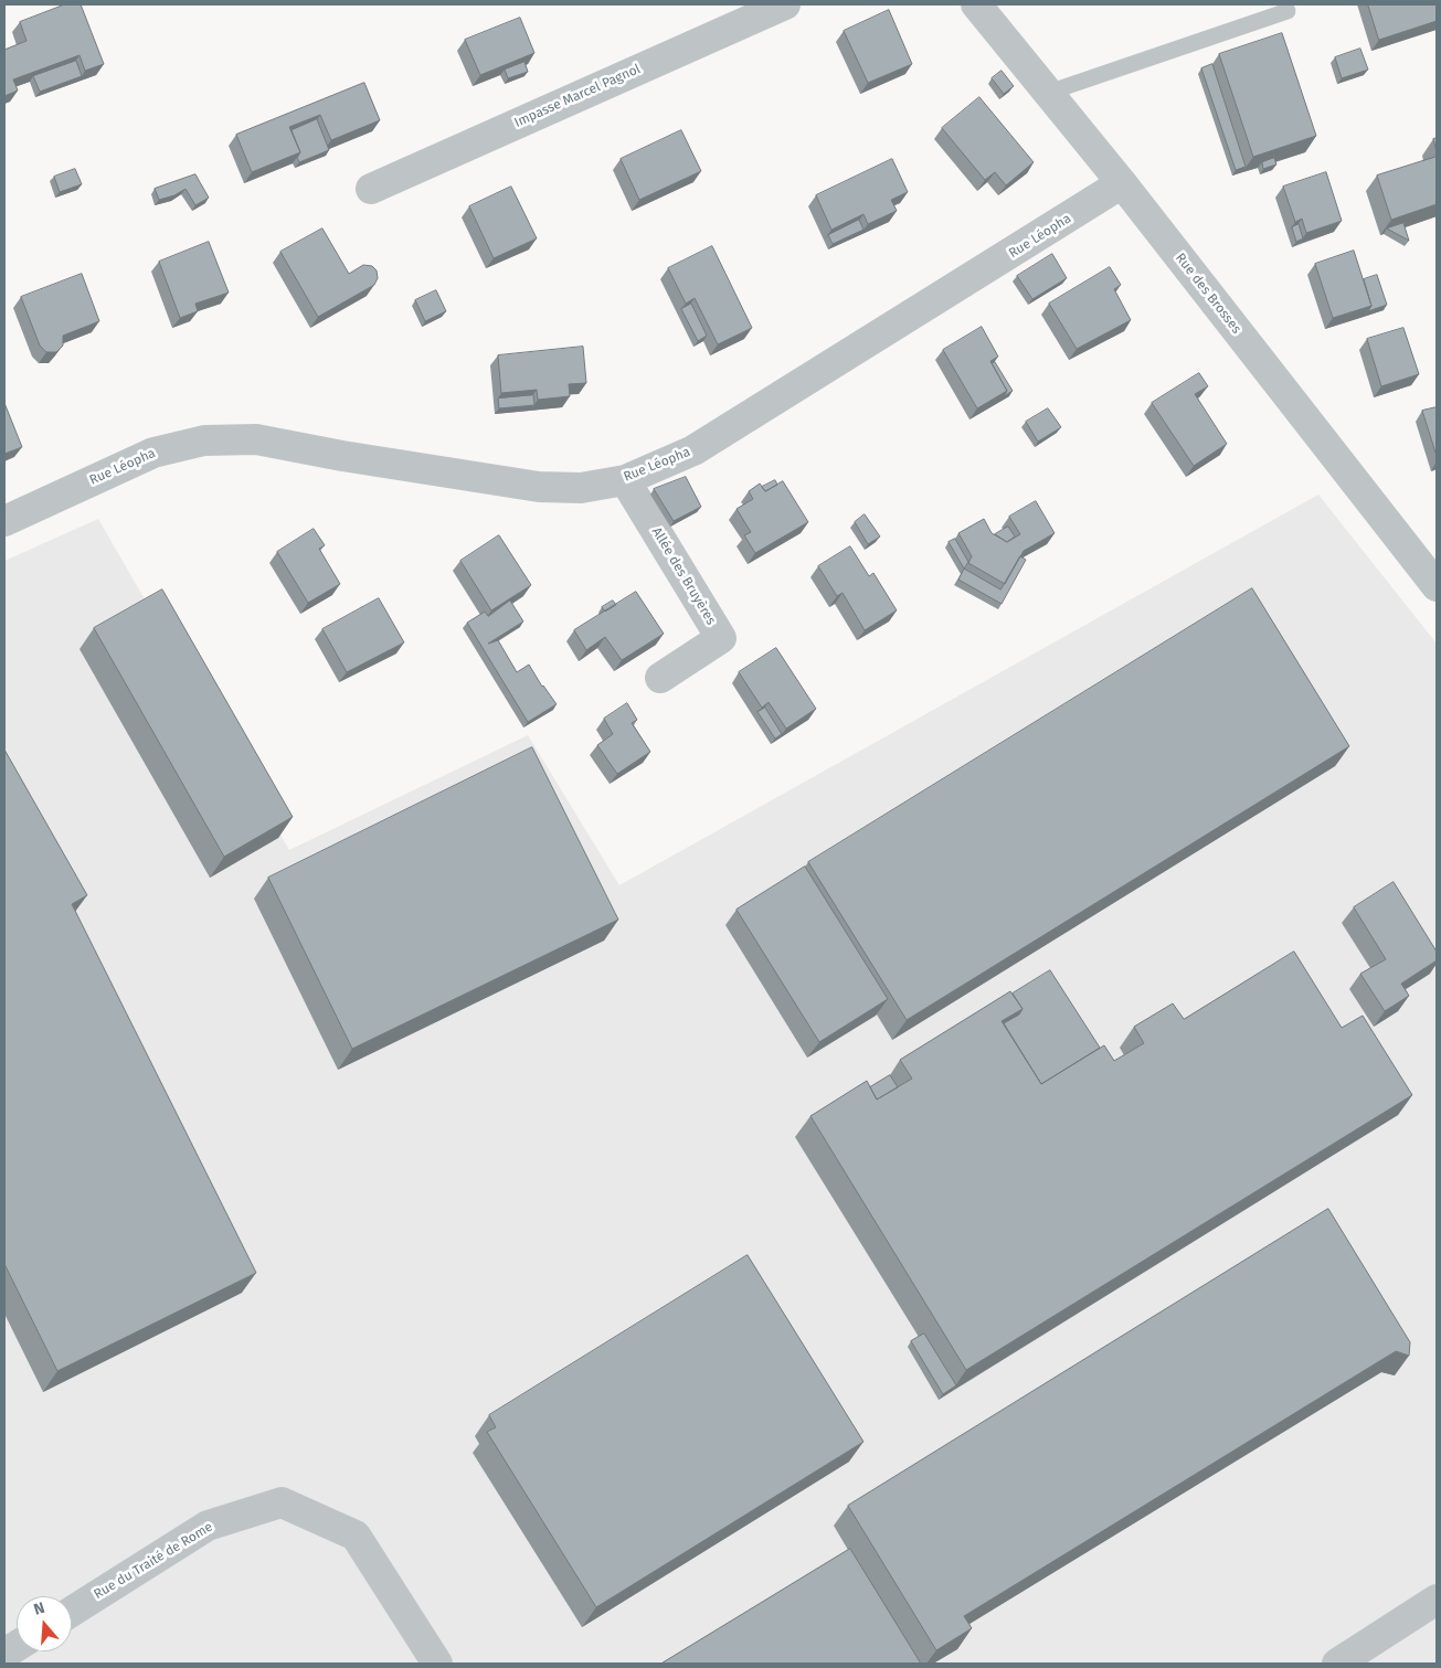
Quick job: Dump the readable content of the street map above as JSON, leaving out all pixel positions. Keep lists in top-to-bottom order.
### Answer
{
  "streets": {
    "street": [
      "Impasse Marcel Pagnol",
      "Rue Léopha",
      "Rue des Brosses",
      "Allée des Bruyères",
      "Rue du Traité de Rome"
    ]
  },
  "crossings": [
    ["Rue Léopha", "Rue des Brosses"],
    ["Rue Léopha", "Allée des Bruyères"]
  ],
  "north": "top"
}
